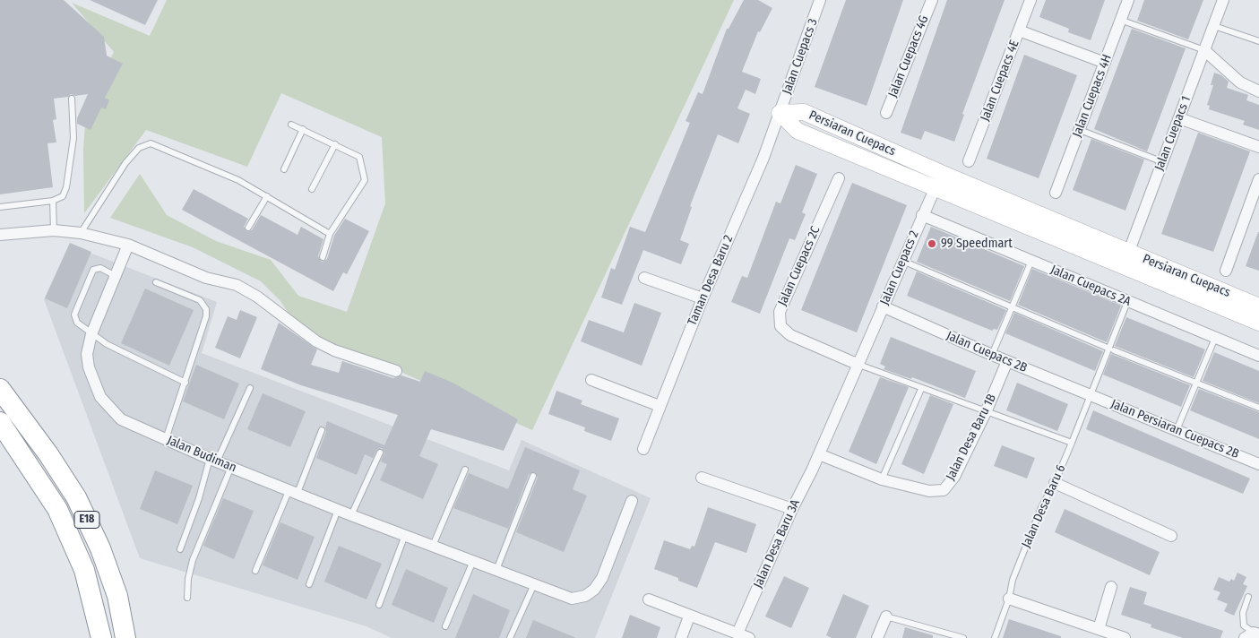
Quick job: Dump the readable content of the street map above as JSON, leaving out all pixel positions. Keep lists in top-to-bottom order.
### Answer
{
  "streets": {
    "highway": ["E18"],
    "street": [
      "Jalan Cuepacs 3",
      "Jalan Cuepacs 4G",
      "Jalan Cuepacs 4E",
      "Jalan Cuepacs 4H",
      "Persiaran Cuepacs",
      "Jalan Cuepacs 1",
      "Jalan Cuepacs 2C",
      "Jalan Cuepacs 2",
      "Taman Desa Baru 2",
      "Jalan Cuepacs 2A",
      "Jalan Cuepacs 2B",
      "Jalan Persiaran Cuepacs 2B",
      "Jalan Desa Baru 1B",
      "Jalan Budiman",
      "Jalan Desa Baru 3A"
    ],
    "lane": ["Jalan Desa Baru 6"]
  },
  "crossings": [
    ["Jalan Cuepacs 3", "Persiaran Cuepacs"],
    ["Jalan Cuepacs 3", "Taman Desa Baru 2"],
    ["Persiaran Cuepacs", "Jalan Cuepacs 1"],
    ["Persiaran Cuepacs", "Jalan Cuepacs 2"],
    ["Persiaran Cuepacs", "Taman Desa Baru 2"],
    ["Jalan Cuepacs 2C", "Jalan Cuepacs 2"],
    ["Jalan Cuepacs 2", "Jalan Cuepacs 2A"],
    ["Jalan Cuepacs 2", "Jalan Cuepacs 2B"],
    ["Jalan Cuepacs 2", "Jalan Desa Baru 1B"],
    ["Jalan Cuepacs 2", "Jalan Desa Baru 3A"],
    ["Jalan Cuepacs 2A", "Jalan Desa Baru 6"],
    ["Jalan Cuepacs 2B", "Jalan Persiaran Cuepacs 2B"],
    ["Jalan Cuepacs 2B", "Jalan Desa Baru 1B"],
    ["Jalan Cuepacs 2B", "Jalan Desa Baru 6"],
    ["Jalan Persiaran Cuepacs 2B", "Jalan Desa Baru 6"],
    ["Jalan Desa Baru 1B", "Jalan Desa Baru 3A"]
  ],
  "places": ["99 Speedmart"]
}
